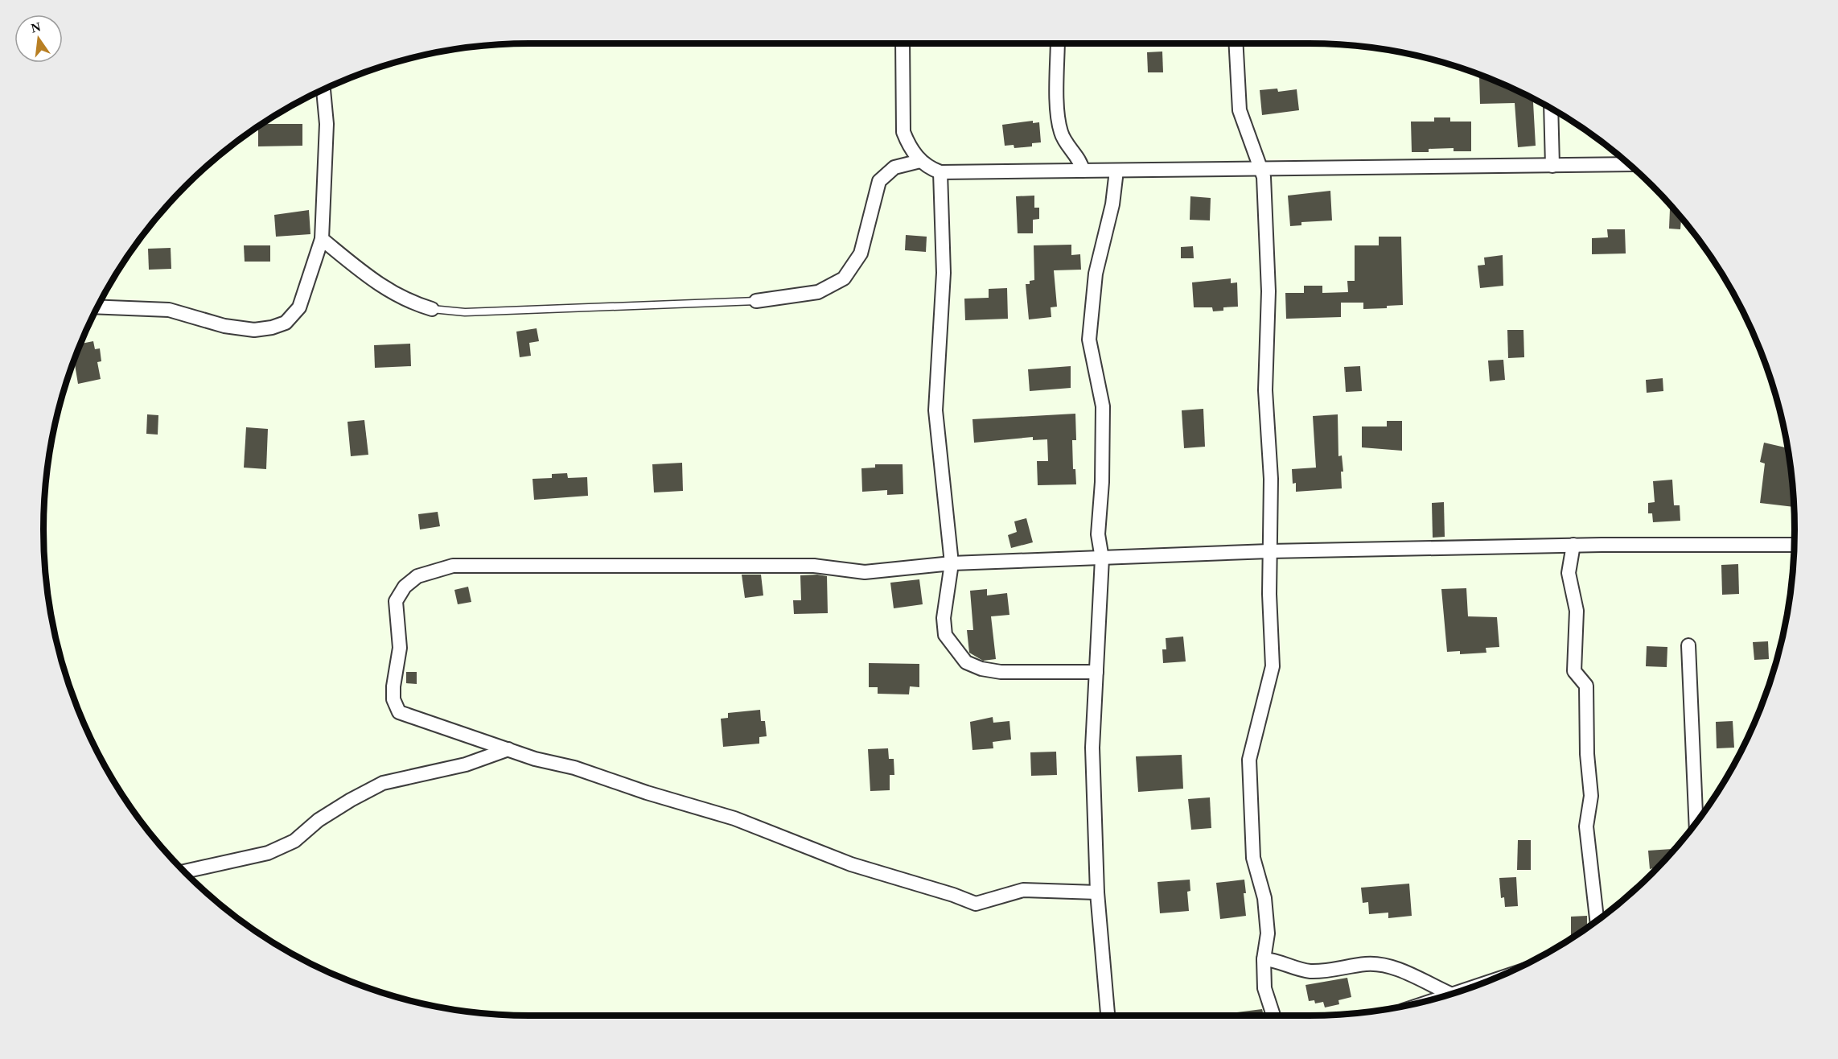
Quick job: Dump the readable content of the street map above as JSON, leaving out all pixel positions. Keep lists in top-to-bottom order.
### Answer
{
  "north": "top"
}
